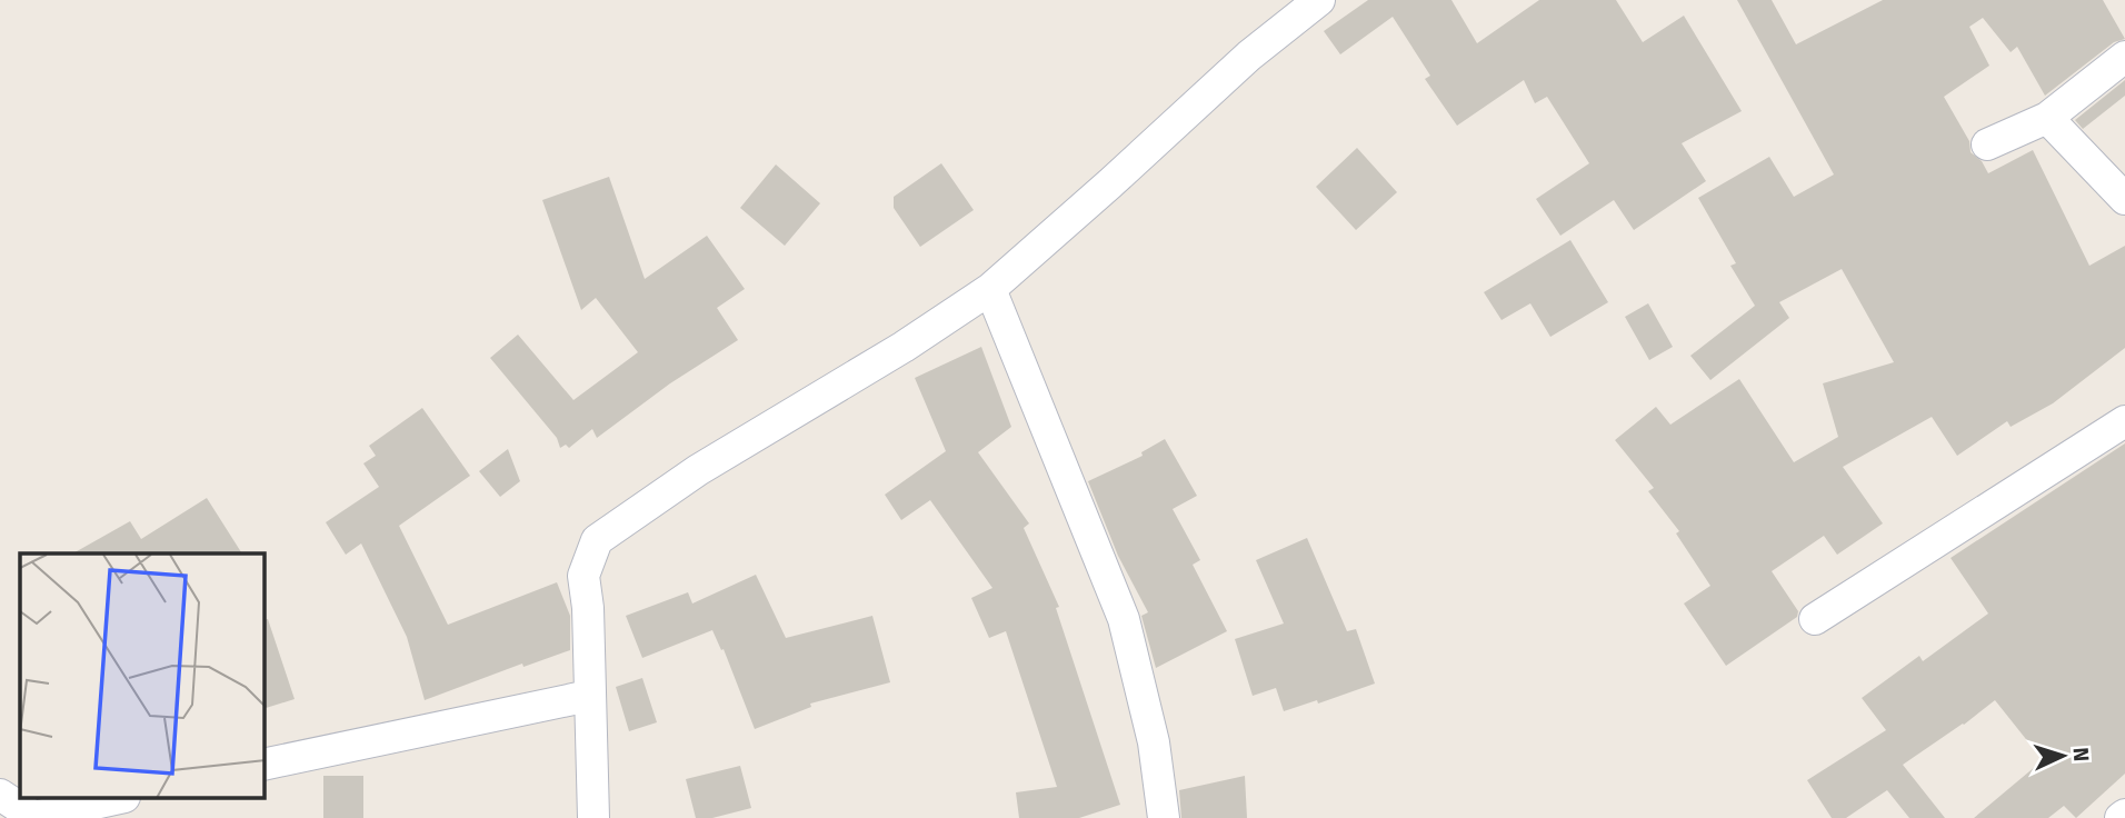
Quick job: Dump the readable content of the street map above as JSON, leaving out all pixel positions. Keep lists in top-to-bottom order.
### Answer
{
  "north": "right"
}
